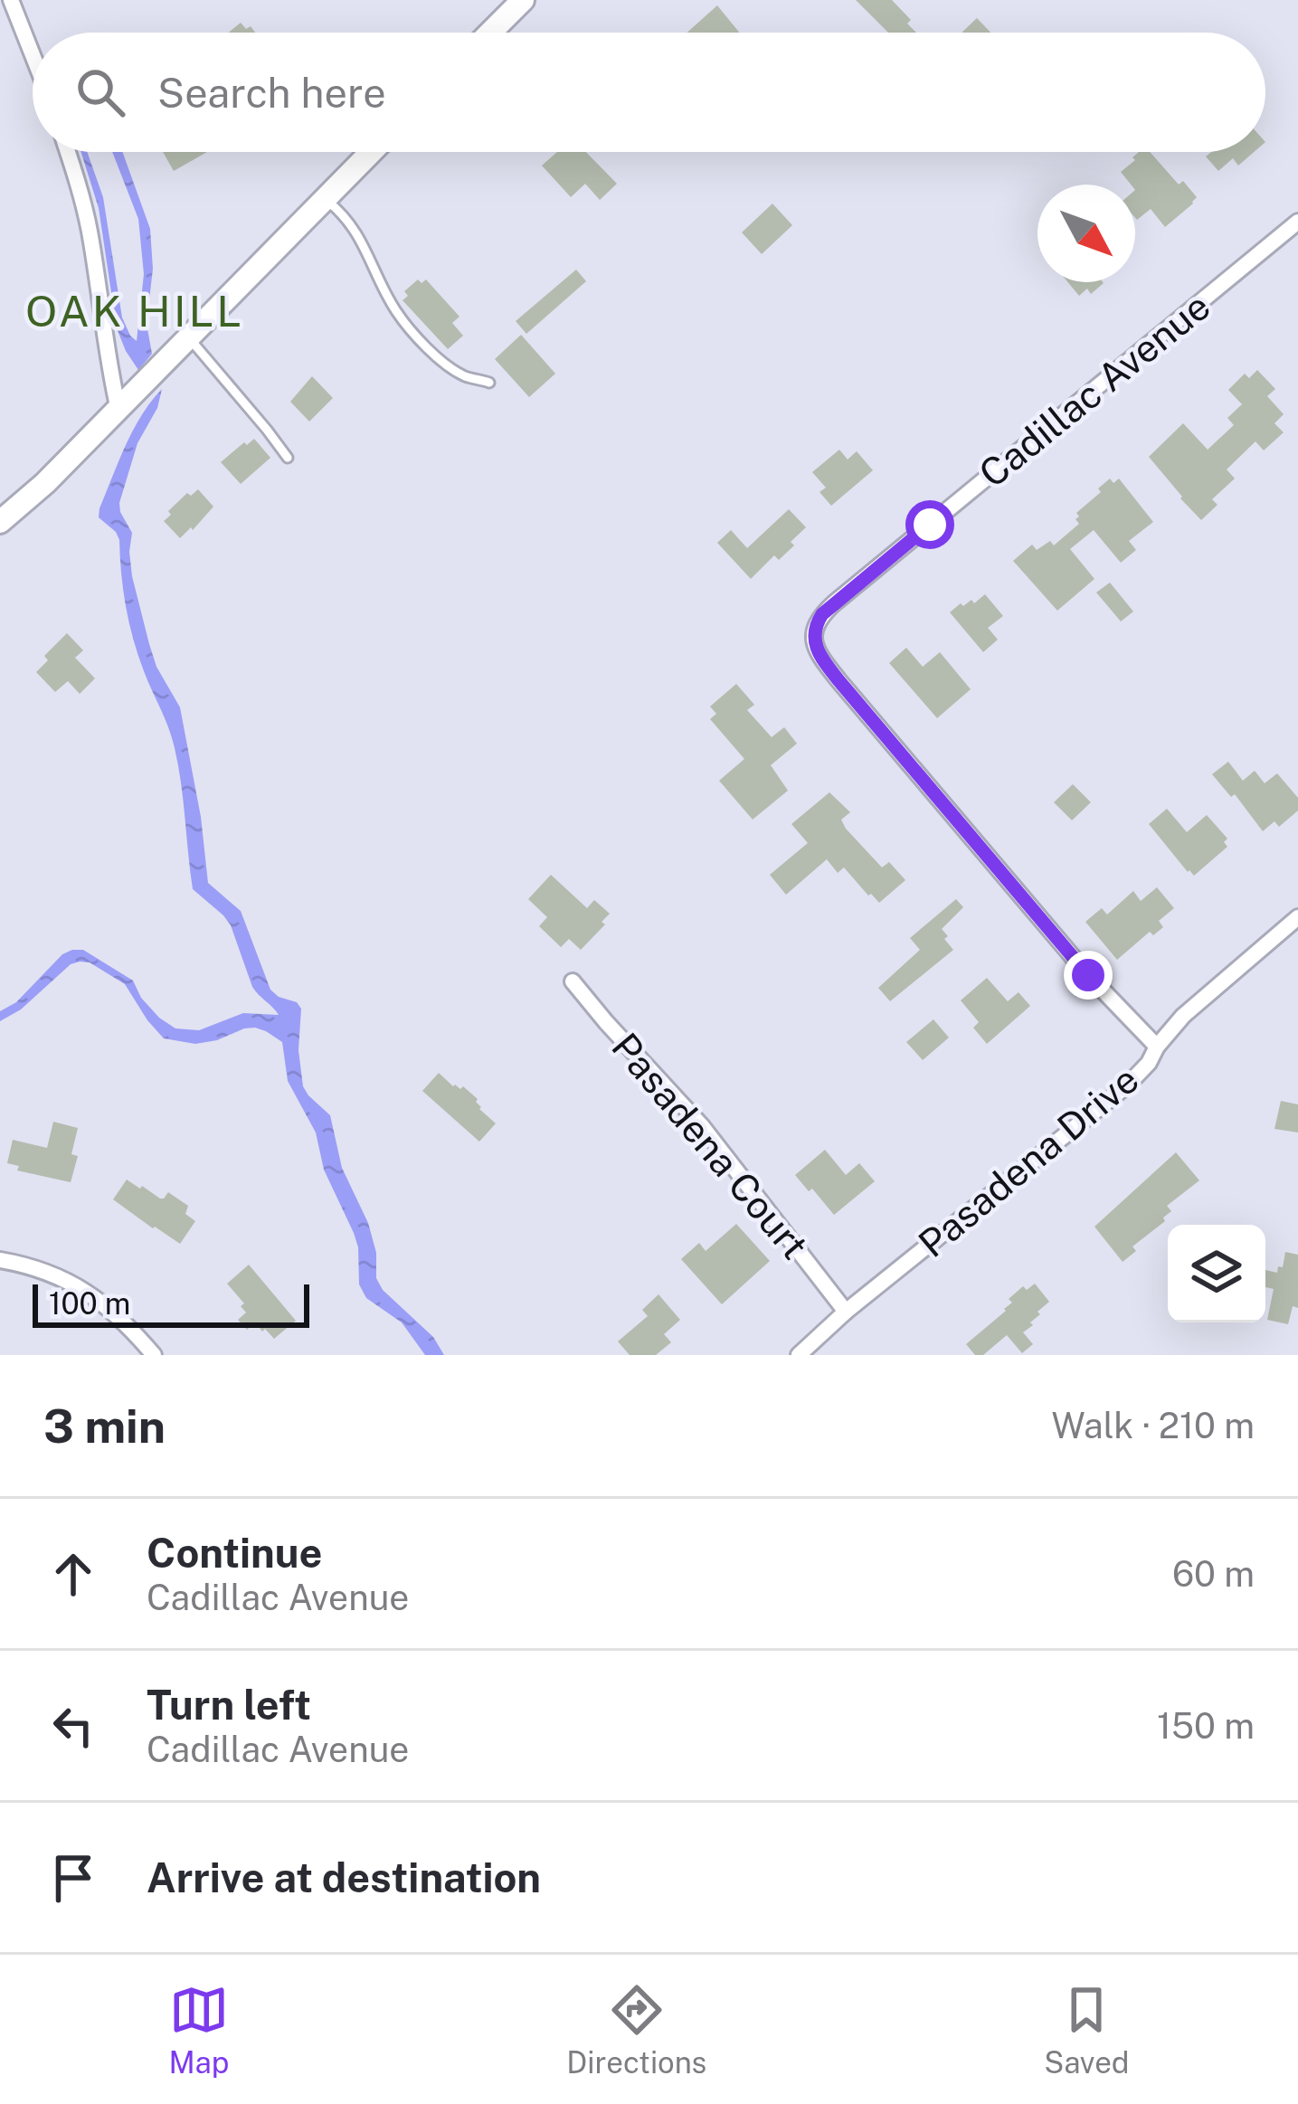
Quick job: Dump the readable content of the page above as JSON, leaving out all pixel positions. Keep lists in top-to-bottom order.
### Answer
{
  "streets": {
    "street": ["Cadillac Avenue", "Pasadena Court", "Pasadena Drive"]
  },
  "crossings": [
    ["Cadillac Avenue", "Pasadena Drive"],
    ["Pasadena Court", "Pasadena Drive"]
  ],
  "districts": ["OAK HILL"],
  "scale_bar": "100 m",
  "north": "bottom right",
  "page": {
    "search": "Search here",
    "scale": "100 m",
    "heading": ["3 min", "Walk · 210 m"],
    "list": [
      ["Continue", "Cadillac Avenue", "60 m"],
      ["Turn left", "Cadillac Avenue", "150 m"],
      "Arrive at destination"
    ],
    "nav": ["Map", "Directions", "Saved"]
  }
}
